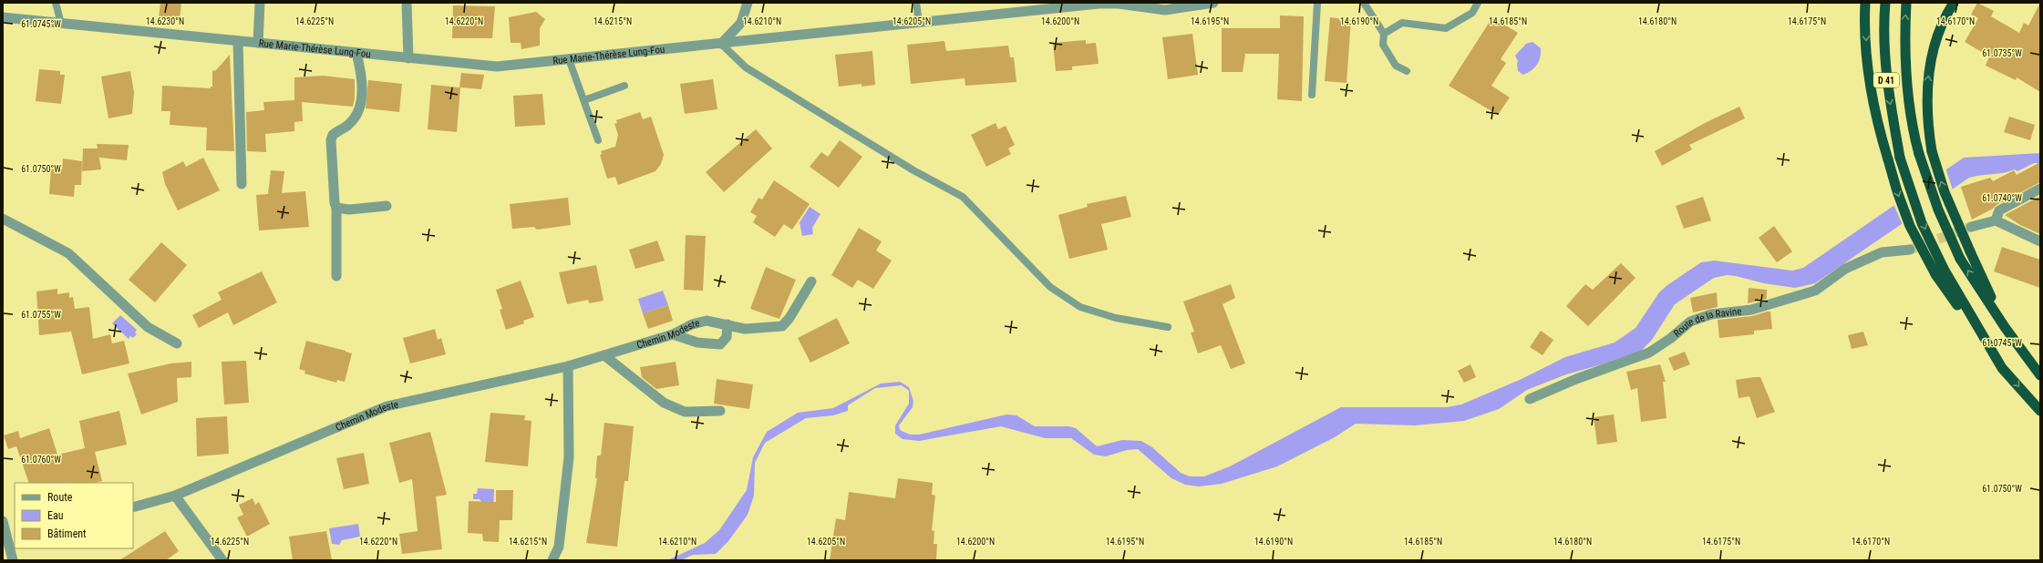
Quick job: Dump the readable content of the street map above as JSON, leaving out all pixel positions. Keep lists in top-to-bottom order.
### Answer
{
  "streets": {
    "highway": ["D 41"],
    "street": ["Rue Marie-Thérèse Lung-Fou", "Route de la Ravine", "Chemin Modeste"]
  },
  "legend": ["Route", "Eau", "Bâtiment"],
  "coordinates": [
    "14.6230°N",
    "14.6225°N",
    "14.6220°N",
    "14.6215°N",
    "14.6210°N",
    "14.6205°N",
    "14.6200°N",
    "14.6195°N",
    "14.6190°N",
    "14.6185°N",
    "14.6180°N",
    "14.6175°N",
    "14.6170°N",
    "61.0745°W",
    "61.0735°W",
    "61.0750°W",
    "61.0740°W",
    "61.0755°W",
    "61.0760°W"
  ]
}
